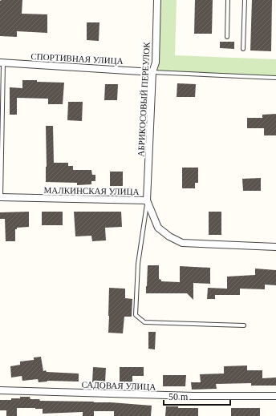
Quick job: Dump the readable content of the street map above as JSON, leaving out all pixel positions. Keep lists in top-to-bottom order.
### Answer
{
  "streets": {
    "street": [
      "СПОРТИВНАЯ УЛИЦА",
      "АБРИКОСОВЫЙ ПЕРЕУЛОК",
      "МАЛКИНСКАЯ УЛИЦА",
      "САДОВАЯ УЛИЦА"
    ]
  },
  "crossings": [
    ["СПОРТИВНАЯ УЛИЦА", "АБРИКОСОВЫЙ ПЕРЕУЛОК"],
    ["АБРИКОСОВЫЙ ПЕРЕУЛОК", "МАЛКИНСКАЯ УЛИЦА"]
  ],
  "scale_bar": "50 m"
}
